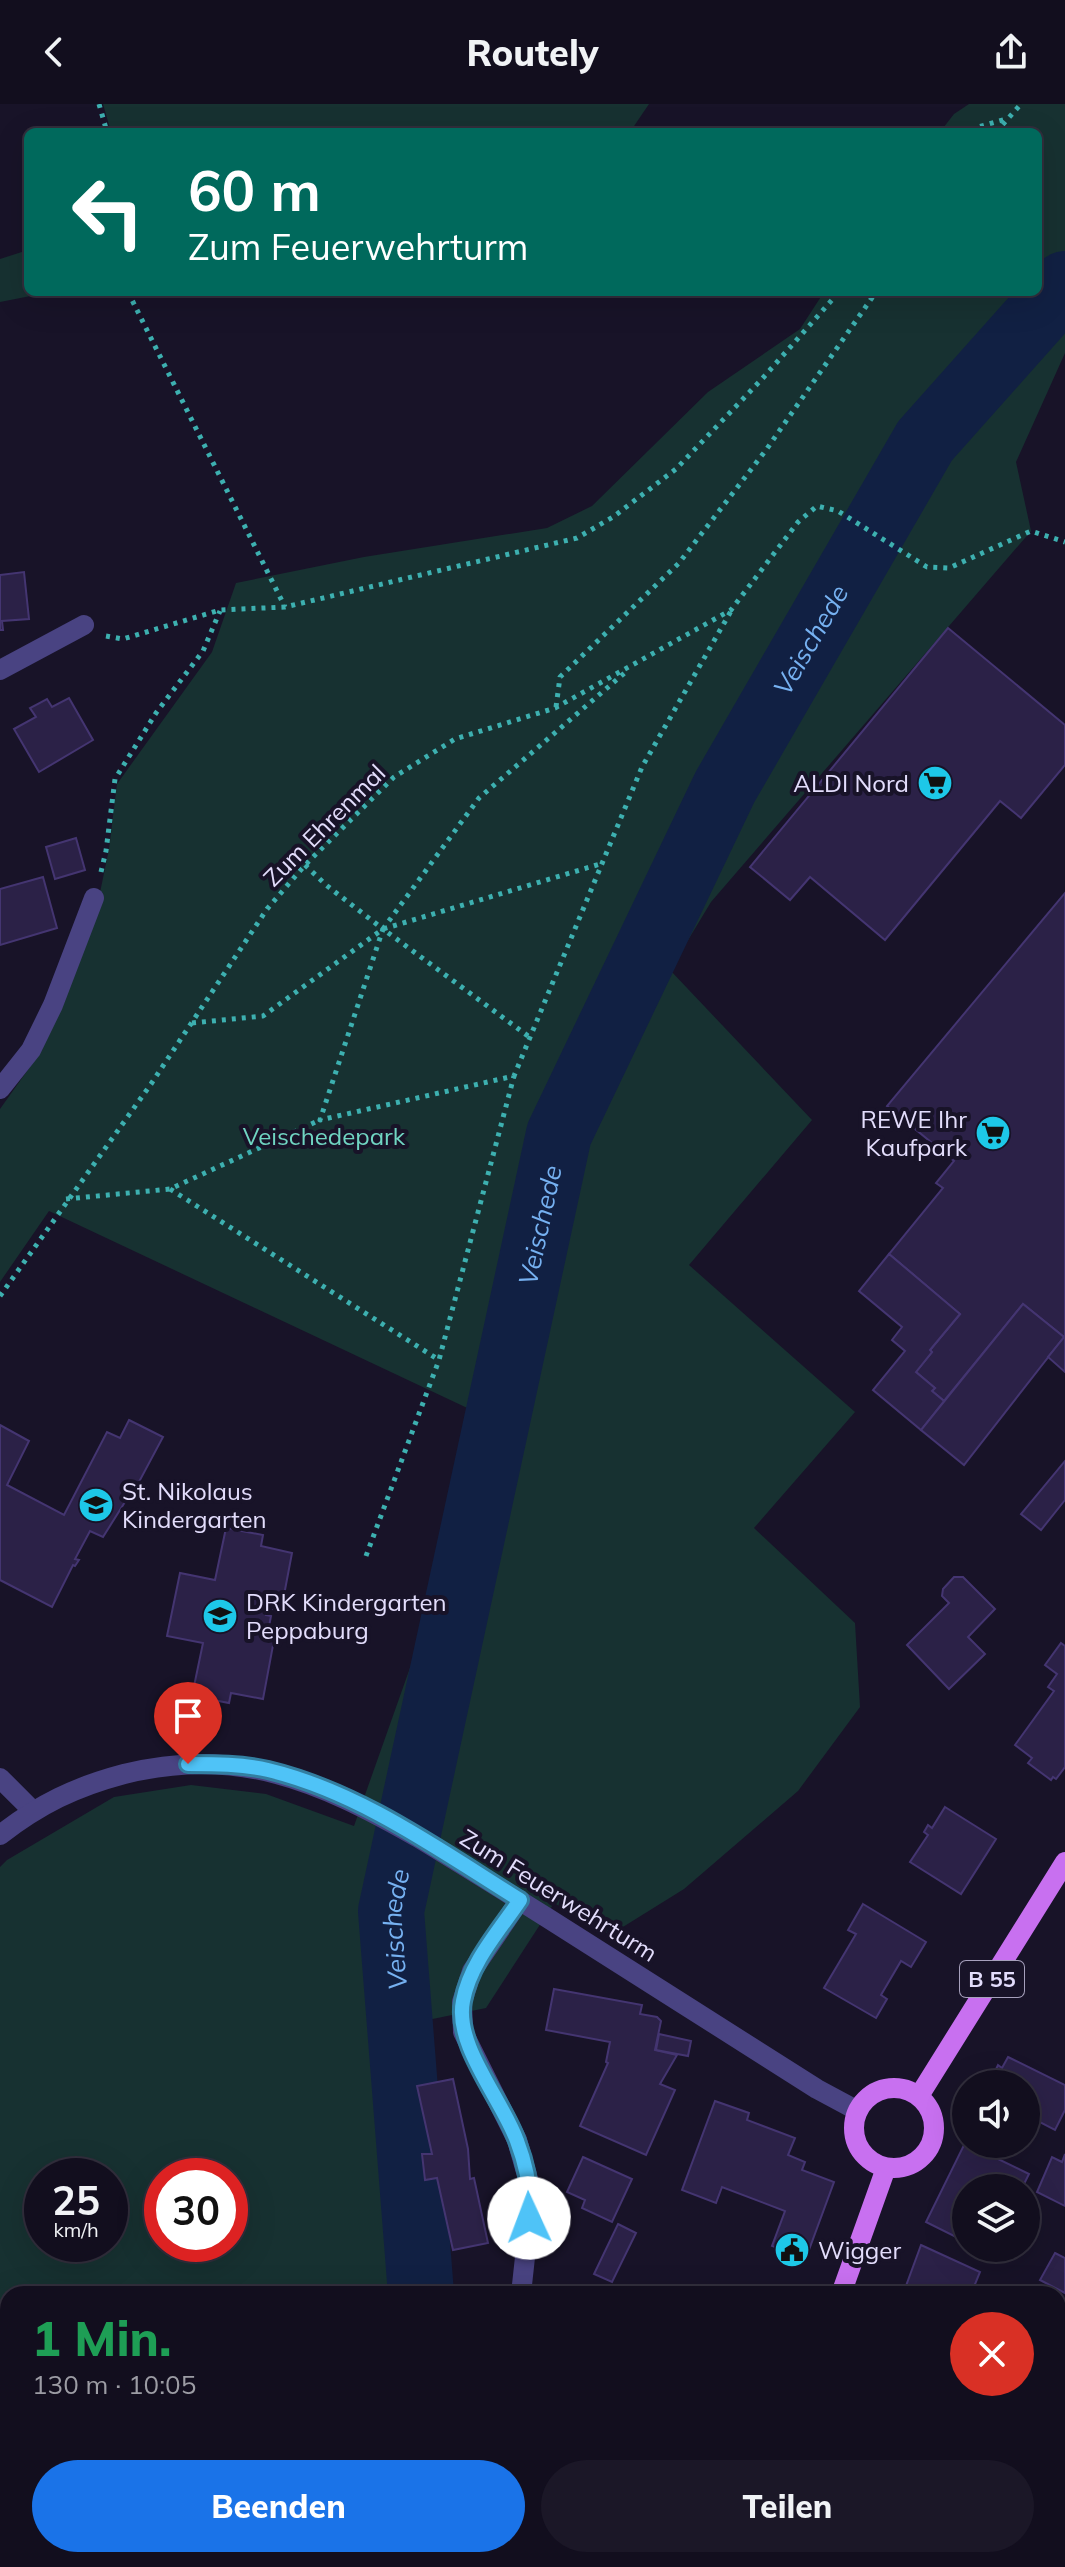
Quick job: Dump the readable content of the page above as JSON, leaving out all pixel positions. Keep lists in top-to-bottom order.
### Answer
{
  "streets": {
    "main road": ["B 55"],
    "street": ["Zum Feuerwehrturm"],
    "path": ["Zum Ehrenmal"]
  },
  "crossings": [
    ["Zum Feuerwehrturm", "B 55"]
  ],
  "water": ["Veischede"],
  "parks": ["Veischedepark"],
  "places": {
    "supermarket": ["ALDI Nord", "REWE Ihr Kaufpark"],
    "school or university": ["St. Nikolaus Kindergarten", "DRK Kindergarten Peppaburg"],
    "public building": ["Wigger"]
  },
  "page": {
    "header": "Routely",
    "turn": ["60 m", "Zum Feuerwehrturm"],
    "speed": "25 km/h",
    "limit": "30",
    "heading": ["1 Min.", "130 m · 10:05"],
    "buttons": ["Beenden", "Teilen"]
  }
}
